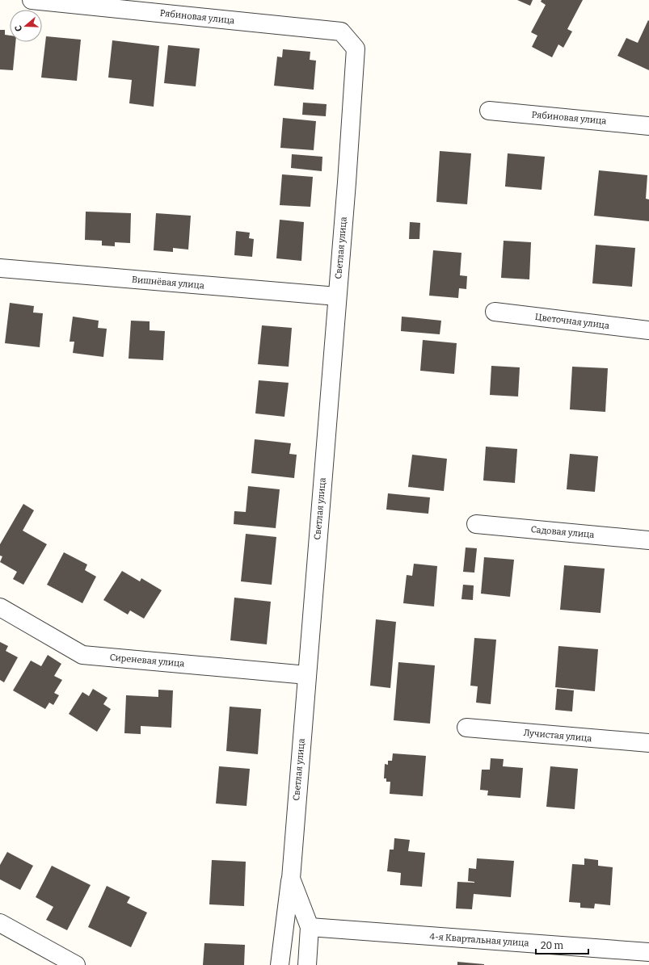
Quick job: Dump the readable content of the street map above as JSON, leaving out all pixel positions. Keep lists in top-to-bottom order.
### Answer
{
  "streets": {
    "street": [
      "Рябиновая улица",
      "Светлая улица",
      "Вишнёвая улица",
      "Цветочная улица",
      "Садовая улица",
      "Сиреневая улица",
      "Лучистая улица",
      "4-я Квартальная улица"
    ]
  },
  "crossings": [
    ["Рябиновая улица", "Светлая улица"],
    ["Светлая улица", "Вишнёвая улица"],
    ["Светлая улица", "Сиреневая улица"],
    ["Светлая улица", "4-я Квартальная улица"]
  ],
  "scale_bar": "20 m",
  "north": "left"
}
